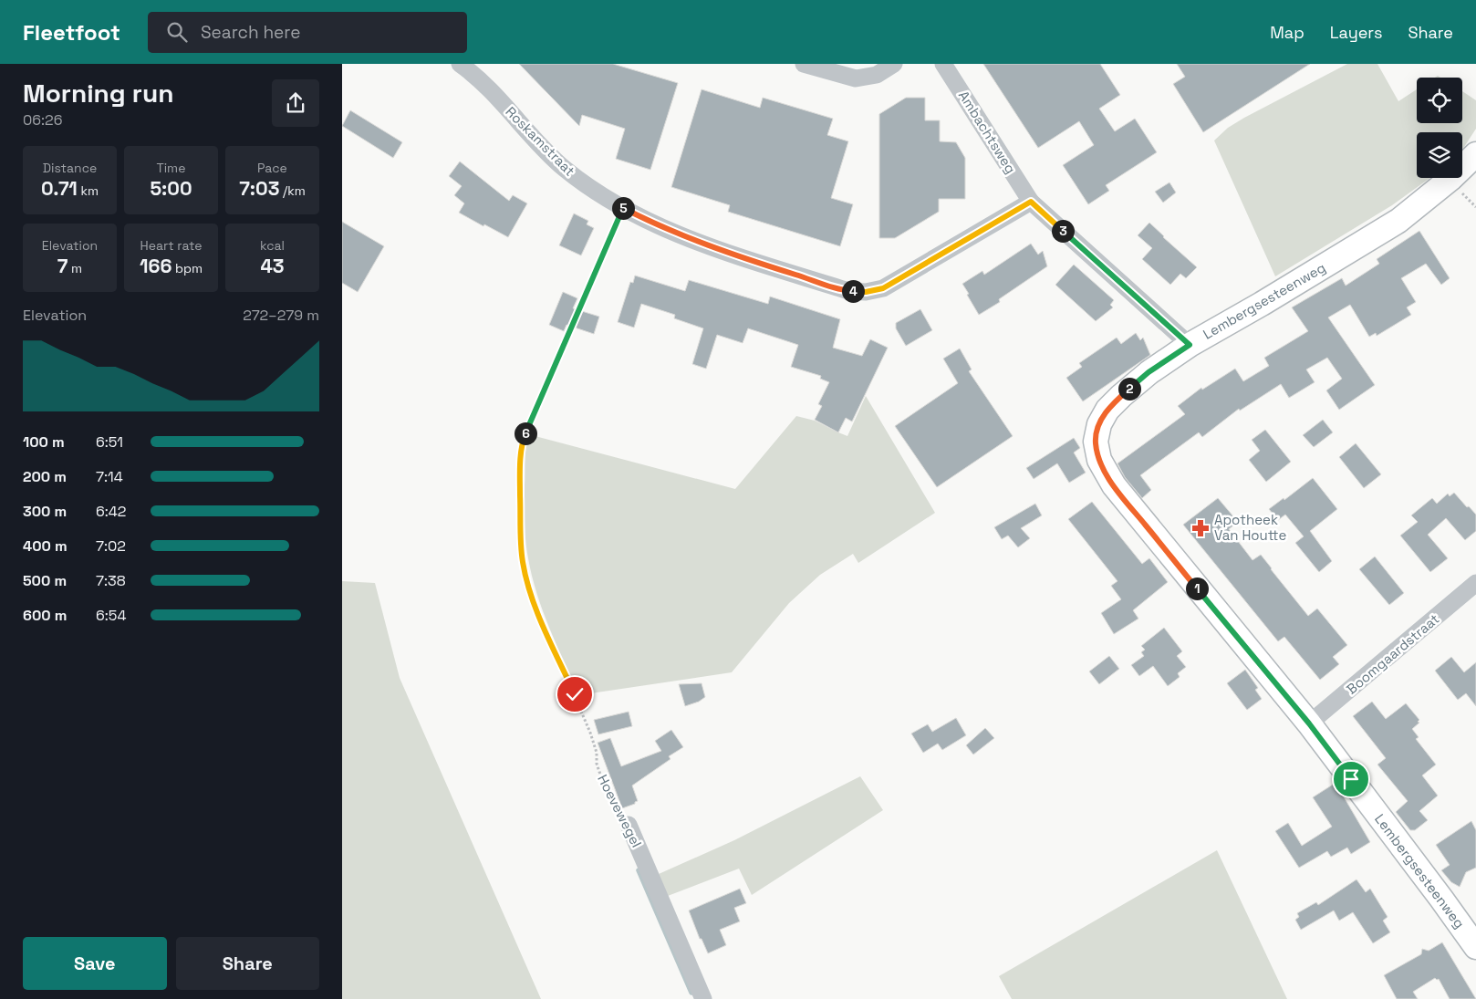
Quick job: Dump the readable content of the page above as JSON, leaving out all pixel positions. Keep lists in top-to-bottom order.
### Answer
{
  "streets": {
    "street": [
      "Ambachtsweg",
      "Roskamstraat",
      "Lembergsesteenweg",
      "Boomgaardstraat",
      "Hoevewegel"
    ]
  },
  "crossings": [
    ["Ambachtsweg", "Roskamstraat"],
    ["Roskamstraat", "Hoevewegel"],
    ["Lembergsesteenweg", "Boomgaardstraat"]
  ],
  "places": {
    "pharmacy": ["Apotheek Van Houtte"]
  },
  "page": {
    "header": "Fleetfoot",
    "search": "Search here",
    "nav": ["Map", "Layers", "Share"],
    "heading": ["Morning run", "06:26"],
    "stats": [
      ["Distance", "0.71 km"],
      ["Time", "5:00"],
      ["Pace", "7:03 /km"],
      ["Elevation", "7 m"],
      ["Heart rate", "166 bpm"],
      ["kcal", "43"]
    ],
    "pins": [
      "5",
      "3",
      "4",
      "2",
      "6",
      "1"
    ],
    "chart": ["Elevation", "272–279 m"],
    "list": [
      {
        "name": "100 m",
        "note": "6:51"
      },
      {
        "name": "200 m",
        "note": "7:14"
      },
      {
        "name": "300 m",
        "note": "6:42"
      },
      {
        "name": "400 m",
        "note": "7:02"
      },
      {
        "name": "500 m",
        "note": "7:38"
      },
      {
        "name": "600 m",
        "note": "6:54"
      }
    ],
    "buttons": ["Save", "Share"]
  }
}
